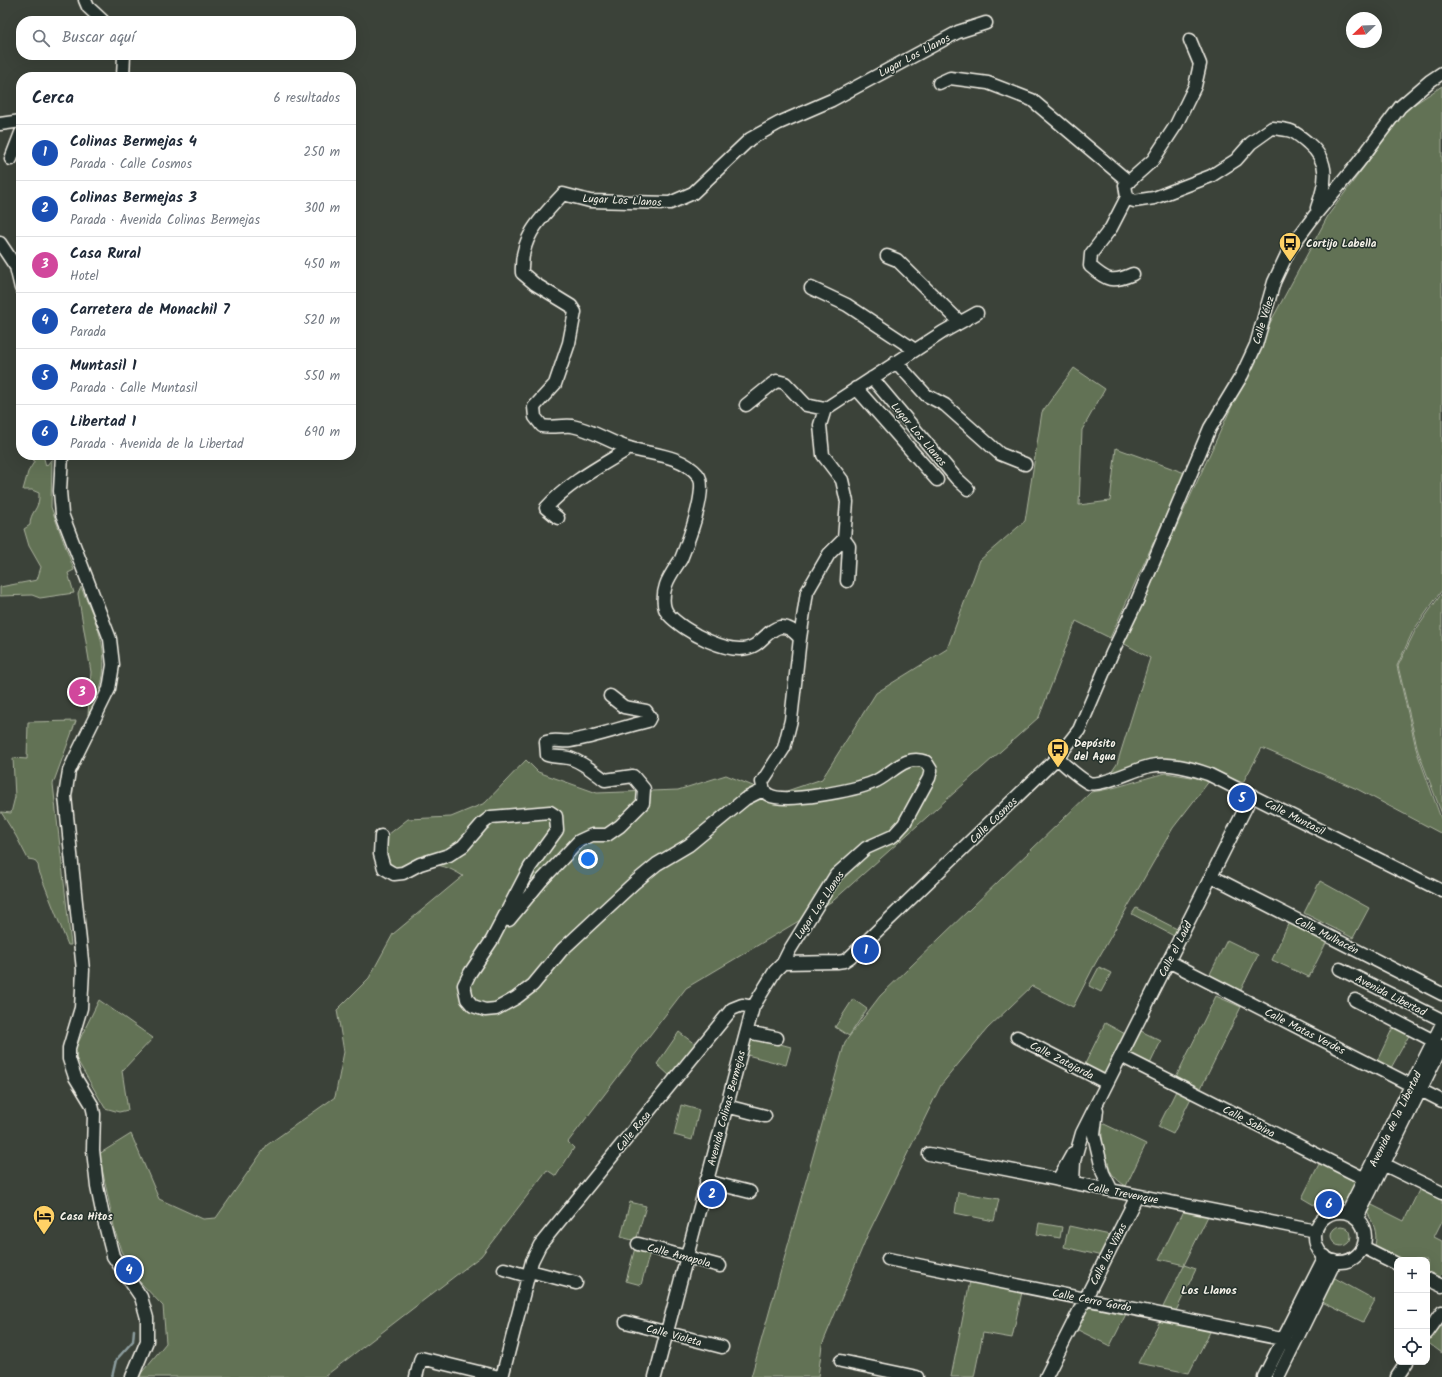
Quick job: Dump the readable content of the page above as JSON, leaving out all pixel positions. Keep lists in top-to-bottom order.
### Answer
{
  "streets": {
    "street": [
      "Lugar Los Llanos",
      "Calle Vélez",
      "Calle Muntasil",
      "Calle Cosmos",
      "Calle Mulhacén",
      "Calle el Laúd",
      "Avenida Libertad",
      "Calle Matas Verdes",
      "Calle Zatajarda",
      "Avenida Colinas Bermejas",
      "Avenida de la Libertad",
      "Calle Sabina",
      "Calle Rosa",
      "Calle Trevenque",
      "Calle las Viñas",
      "Calle Amapola",
      "Calle Cerro Gordo",
      "Calle Violeta"
    ]
  },
  "crossings": [
    ["Lugar Los Llanos", "Calle Cosmos"],
    ["Lugar Los Llanos", "Avenida Colinas Bermejas"],
    ["Calle Vélez", "Calle Cosmos"],
    ["Calle Muntasil", "Calle Cosmos"],
    ["Calle Muntasil", "Calle el Laúd"],
    ["Calle Cosmos", "Avenida Colinas Bermejas"],
    ["Calle Mulhacén", "Calle el Laúd"],
    ["Calle el Laúd", "Calle Matas Verdes"],
    ["Calle el Laúd", "Calle Zatajarda"],
    ["Calle el Laúd", "Calle Sabina"],
    ["Calle el Laúd", "Calle Trevenque"],
    ["Calle Matas Verdes", "Avenida de la Libertad"],
    ["Avenida Colinas Bermejas", "Calle Rosa"],
    ["Avenida Colinas Bermejas", "Calle Amapola"],
    ["Avenida Colinas Bermejas", "Calle Violeta"],
    ["Avenida de la Libertad", "Calle Sabina"],
    ["Avenida de la Libertad", "Calle Trevenque"],
    ["Calle Trevenque", "Calle las Viñas"],
    ["Calle las Viñas", "Calle Cerro Gordo"]
  ],
  "districts": ["Los Llanos"],
  "places": {
    "bus stop": ["Cortijo Labella", "Depósito del Agua"],
    "hotel": ["Casa Hitos"]
  },
  "north": "bottom left",
  "page": {
    "search": "Buscar aquí",
    "heading": ["Cerca", "6 resultados"],
    "list": [
      {
        "mark": "1",
        "name": "Colinas Bermejas 4",
        "note": "Parada · Calle Cosmos",
        "value": "250 m"
      },
      {
        "mark": "2",
        "name": "Colinas Bermejas 3",
        "note": "Parada · Avenida Colinas Bermejas",
        "value": "300 m"
      },
      {
        "mark": "3",
        "name": "Casa Rural",
        "note": "Hotel",
        "value": "450 m"
      },
      {
        "mark": "4",
        "name": "Carretera de Monachil 7",
        "note": "Parada",
        "value": "520 m"
      },
      {
        "mark": "5",
        "name": "Muntasil 1",
        "note": "Parada · Calle Muntasil",
        "value": "550 m"
      },
      {
        "mark": "6",
        "name": "Libertad 1",
        "note": "Parada · Avenida de la Libertad",
        "value": "690 m"
      }
    ],
    "pins": [
      "3",
      "5",
      "1",
      "2",
      "6",
      "4"
    ],
    "map_buttons": ["+", "−"]
  }
}
